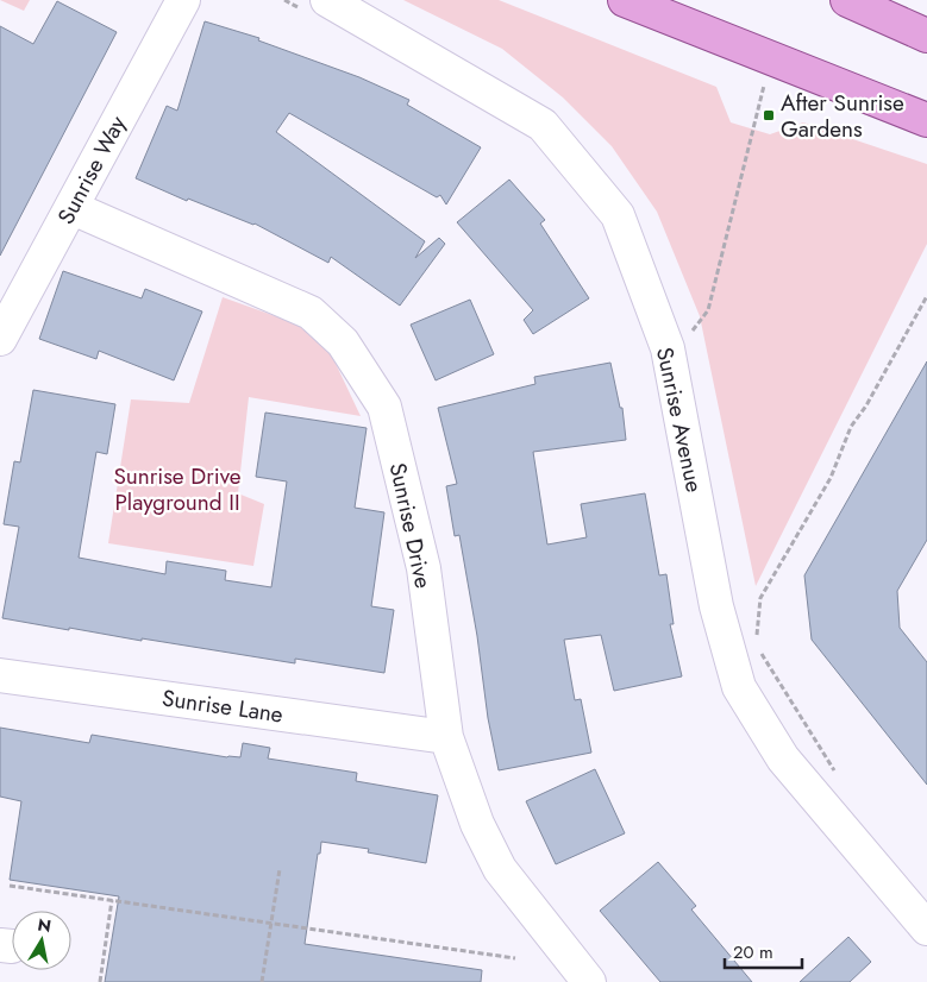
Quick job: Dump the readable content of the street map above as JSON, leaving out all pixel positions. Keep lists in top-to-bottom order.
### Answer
{
  "streets": {
    "street": [
      "Sunrise Way",
      "Sunrise Avenue",
      "Sunrise Drive",
      "Sunrise Lane"
    ]
  },
  "crossings": [
    ["Sunrise Way", "Sunrise Drive"],
    ["Sunrise Drive", "Sunrise Lane"]
  ],
  "parks": ["Sunrise Drive Playground II"],
  "places": {
    "transit": ["After Sunrise Gardens"]
  },
  "scale_bar": "20 m",
  "north": "top"
}
